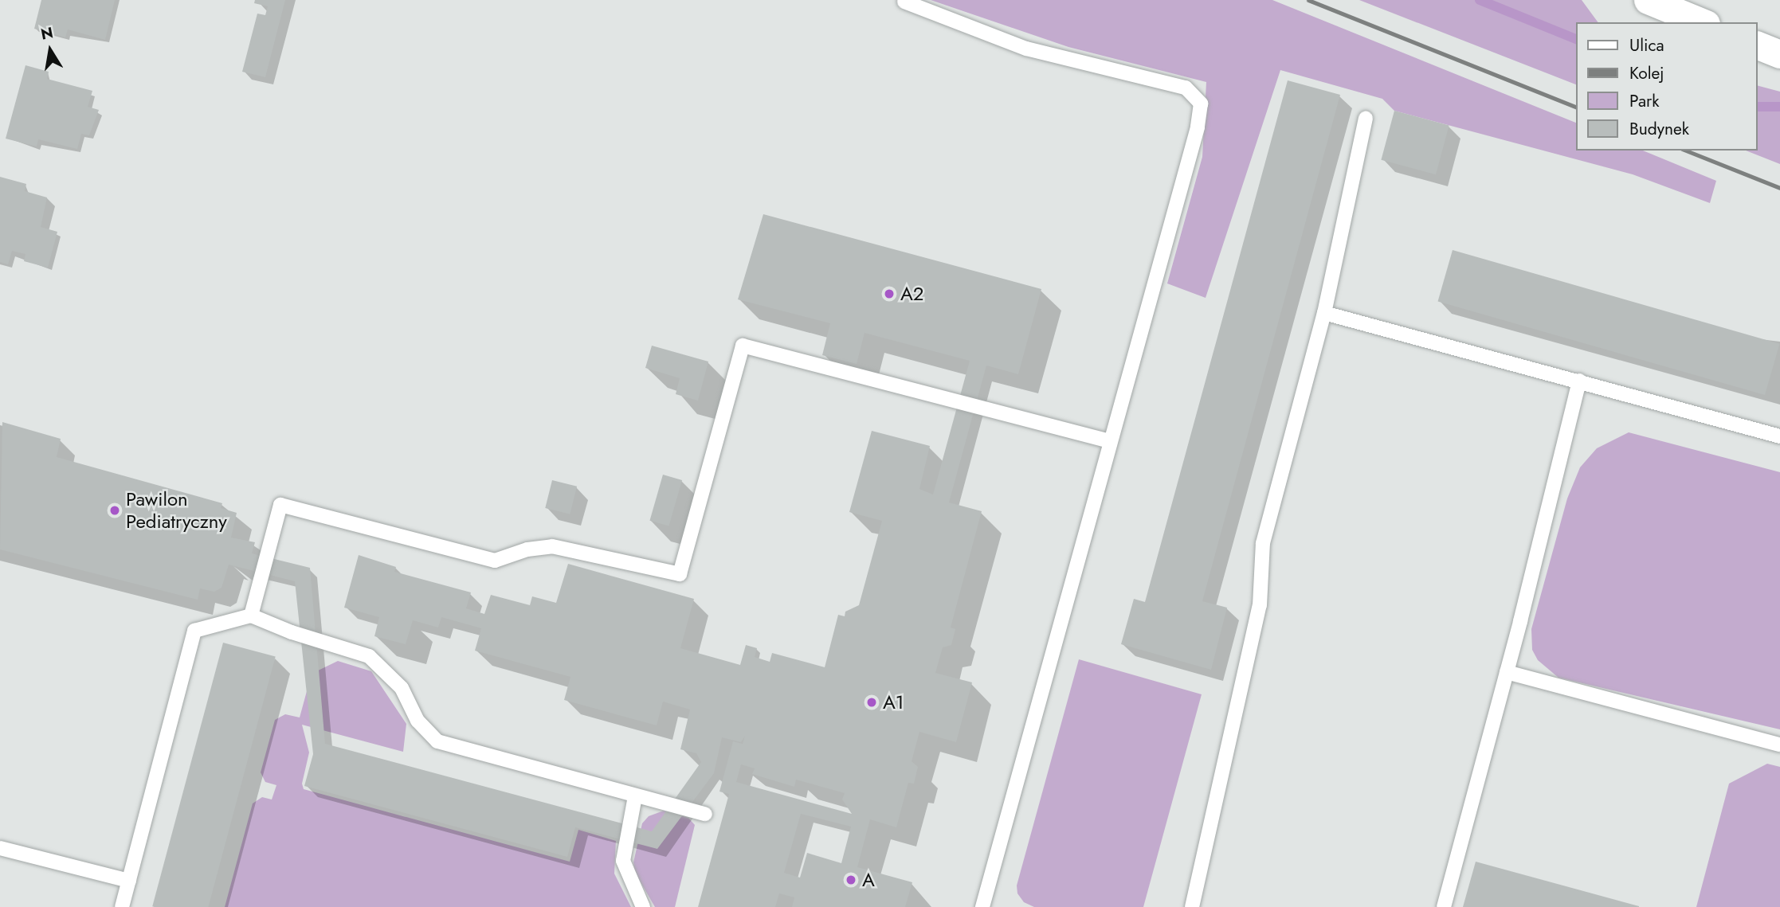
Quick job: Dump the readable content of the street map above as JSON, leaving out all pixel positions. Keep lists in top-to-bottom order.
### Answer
{
  "places": [
    "A2",
    "Pawilon Pediatryczny",
    "A1",
    "A"
  ],
  "legend": [
    "Ulica",
    "Kolej",
    "Park",
    "Budynek"
  ],
  "north": "top"
}
